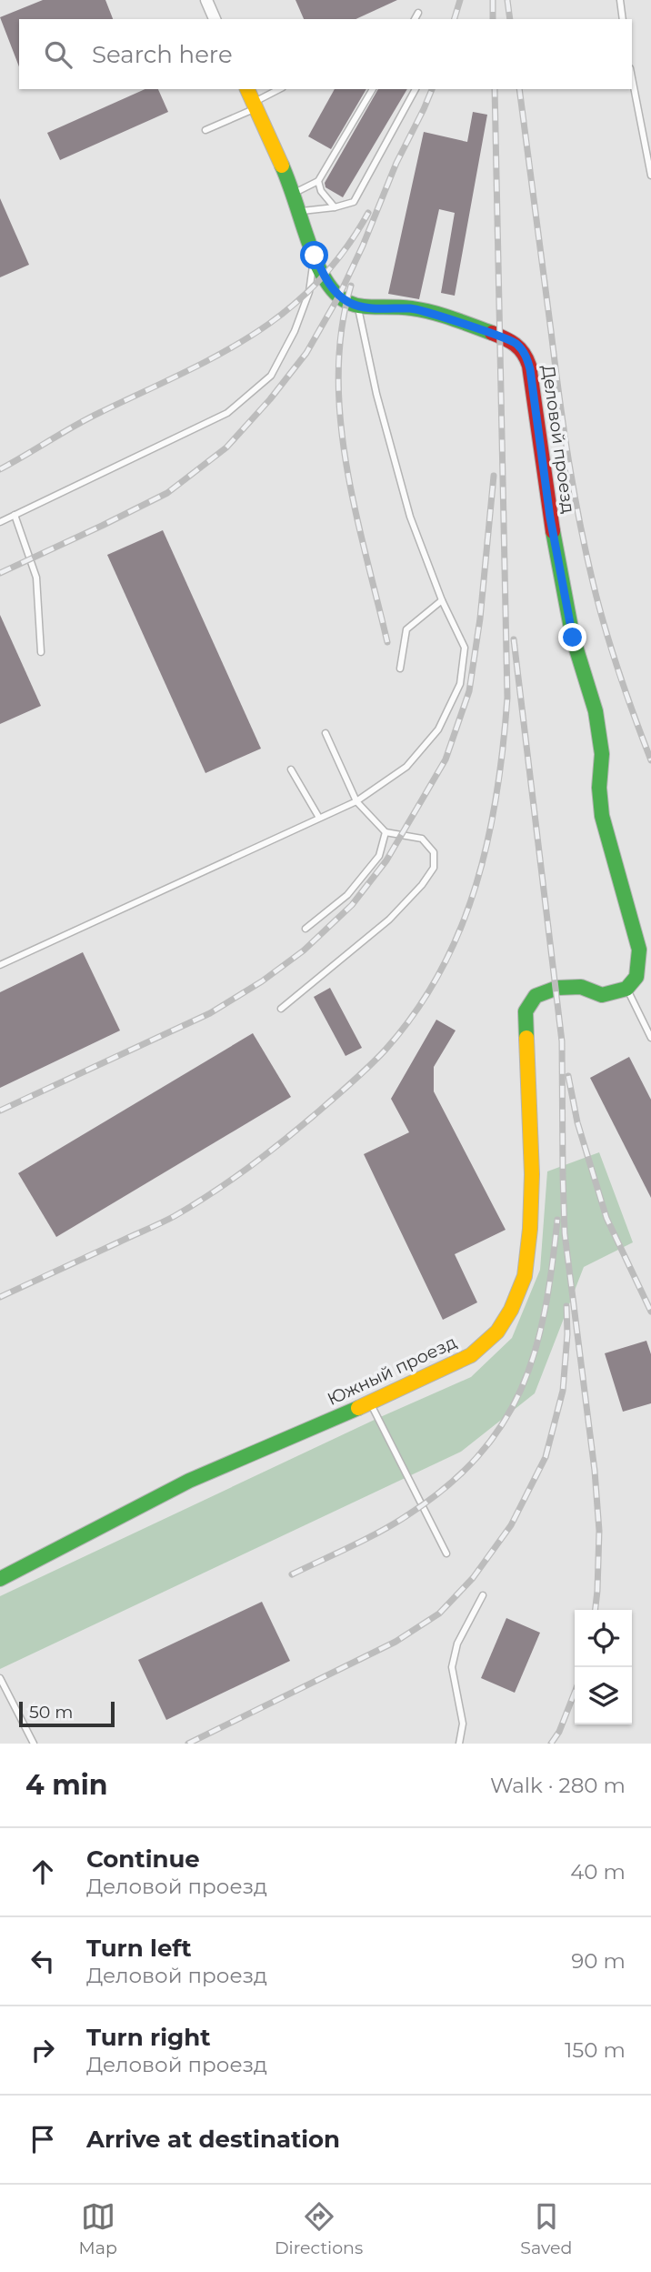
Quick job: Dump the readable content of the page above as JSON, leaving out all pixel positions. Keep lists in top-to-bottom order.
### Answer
{
  "streets": {
    "street": ["Деловой проезд", "Южный проезд"]
  },
  "crossings": [
    ["Деловой проезд", "Южный проезд"]
  ],
  "scale_bar": "50 m",
  "page": {
    "search": "Search here",
    "scale": "50 m",
    "heading": ["4 min", "Walk · 280 m"],
    "list": [
      ["Continue", "Деловой проезд", "40 m"],
      ["Turn left", "Деловой проезд", "90 m"],
      ["Turn right", "Деловой проезд", "150 m"],
      "Arrive at destination"
    ],
    "nav": ["Map", "Directions", "Saved"]
  }
}
